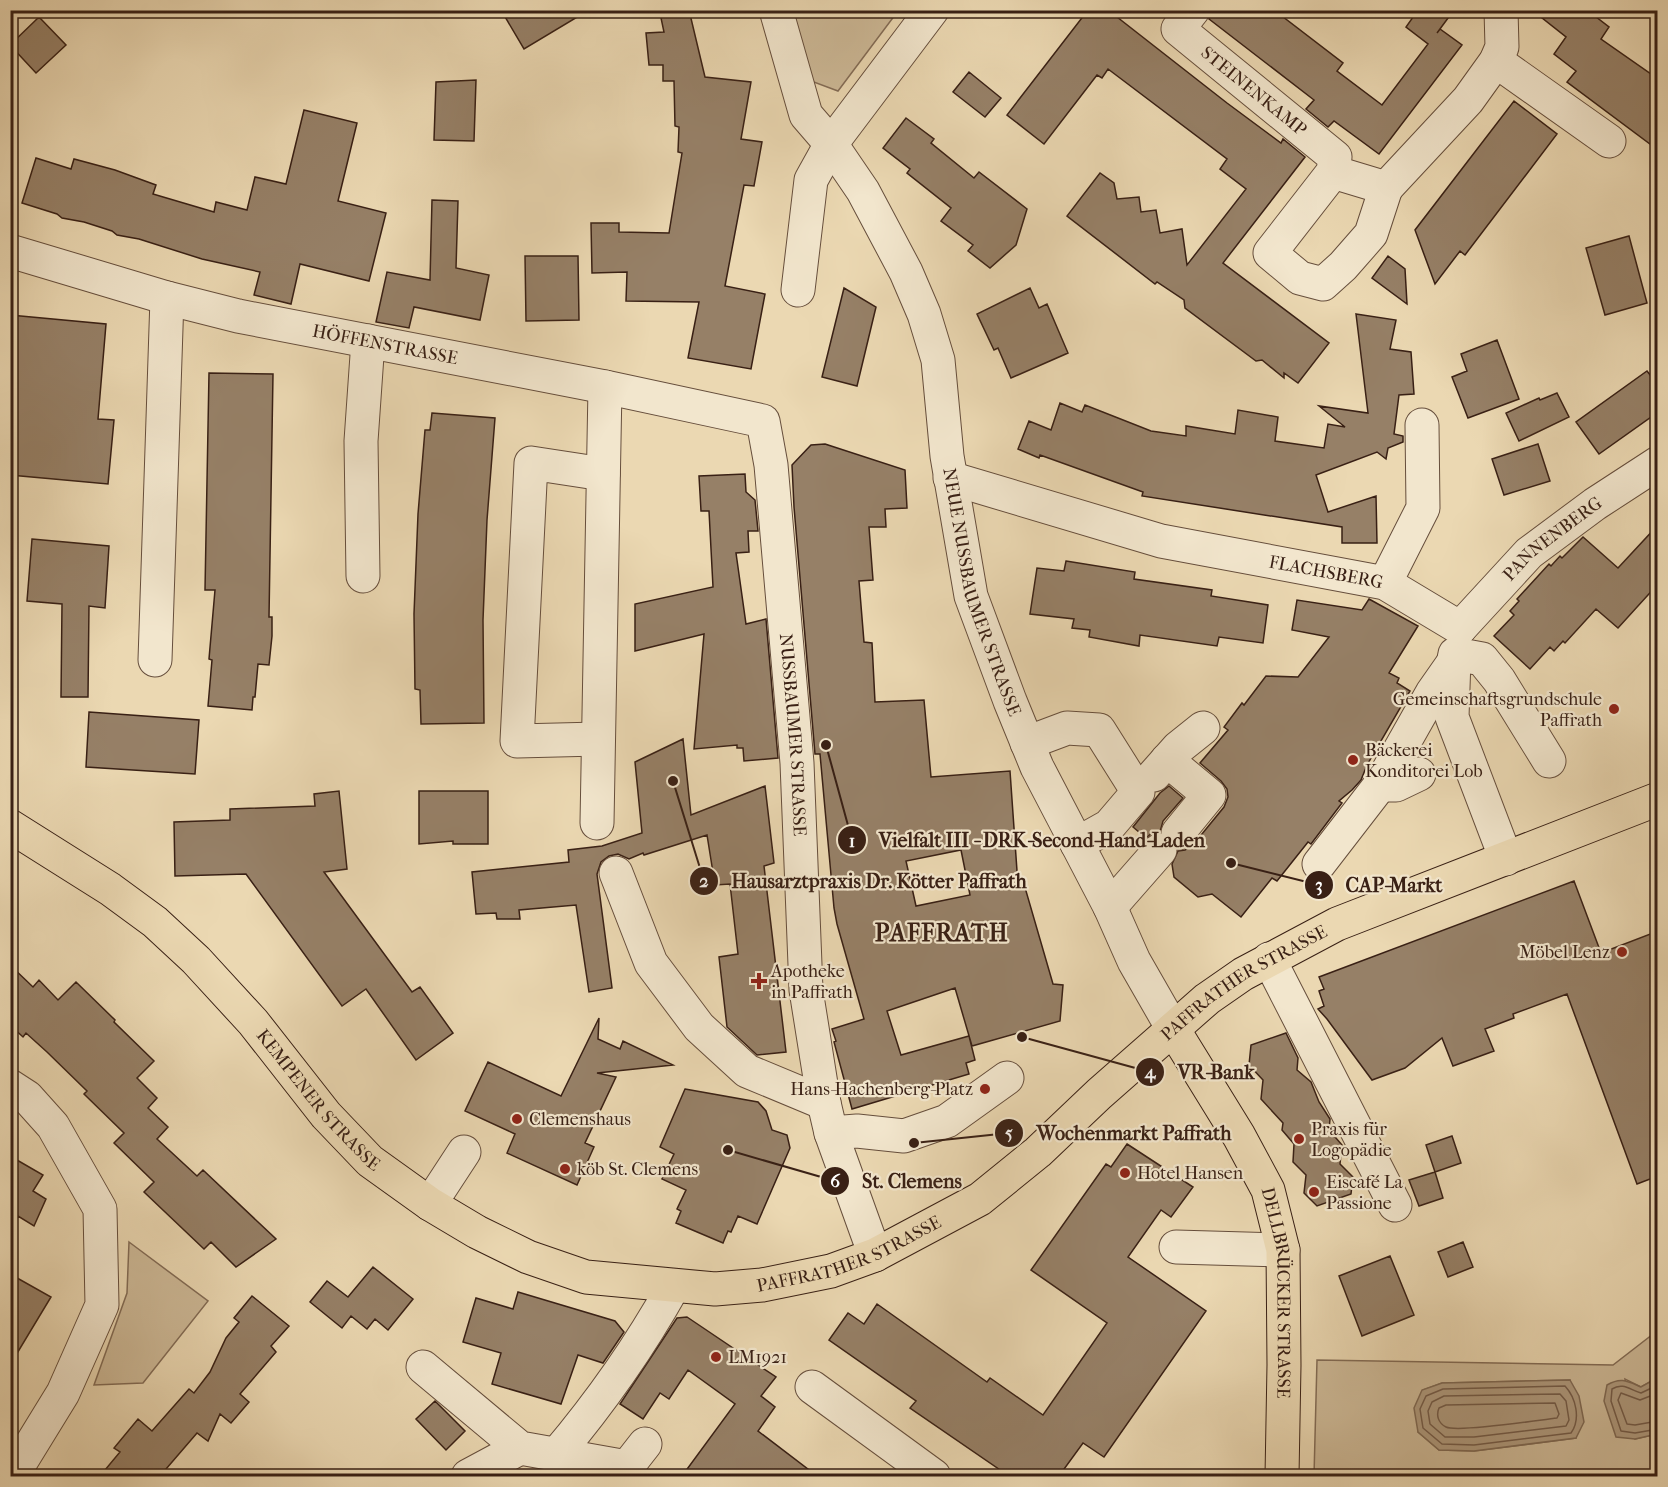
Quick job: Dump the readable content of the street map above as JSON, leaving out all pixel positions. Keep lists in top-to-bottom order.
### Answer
{
  "streets": {
    "main road": ["PAFFRATHER STRASSE", "KEMPENER STRASSE", "DELLBRÜCKER STRASSE"],
    "street": [
      "STEINENKAMP",
      "HÖFFENSTRASSE",
      "PANNENBERG",
      "FLACHSBERG",
      "NEUE NUSSBAUMER STRASSE",
      "NUSSBAUMER STRASSE"
    ]
  },
  "crossings": [
    ["HÖFFENSTRASSE", "NUSSBAUMER STRASSE"],
    ["PANNENBERG", "FLACHSBERG"],
    ["FLACHSBERG", "NEUE NUSSBAUMER STRASSE"],
    ["NEUE NUSSBAUMER STRASSE", "PAFFRATHER STRASSE"],
    ["NEUE NUSSBAUMER STRASSE", "DELLBRÜCKER STRASSE"],
    ["NUSSBAUMER STRASSE", "PAFFRATHER STRASSE"],
    ["PAFFRATHER STRASSE", "KEMPENER STRASSE"],
    ["PAFFRATHER STRASSE", "DELLBRÜCKER STRASSE"]
  ],
  "districts": ["PAFFRATH"],
  "places": {
    "other": [
      "Gemeinschaftsgrundschule Paffrath",
      "Vielfalt III - DRK-Second-Hand-Laden",
      "Bäckerei Konditorei Lob",
      "Hausarztpraxis Dr. Kötter Paffrath",
      "CAP-Markt",
      "Möbel Lenz",
      "VR-Bank",
      "Hans-Hachenberg-Platz",
      "Clemenshaus",
      "Praxis für Logopädie",
      "Wochenmarkt Paffrath",
      "St. Clemens",
      "köb St. Clemens",
      "Hotel Hansen",
      "Eiscafé La Passione",
      "LM1921"
    ],
    "health": ["Apotheke in Paffrath"]
  }
}
